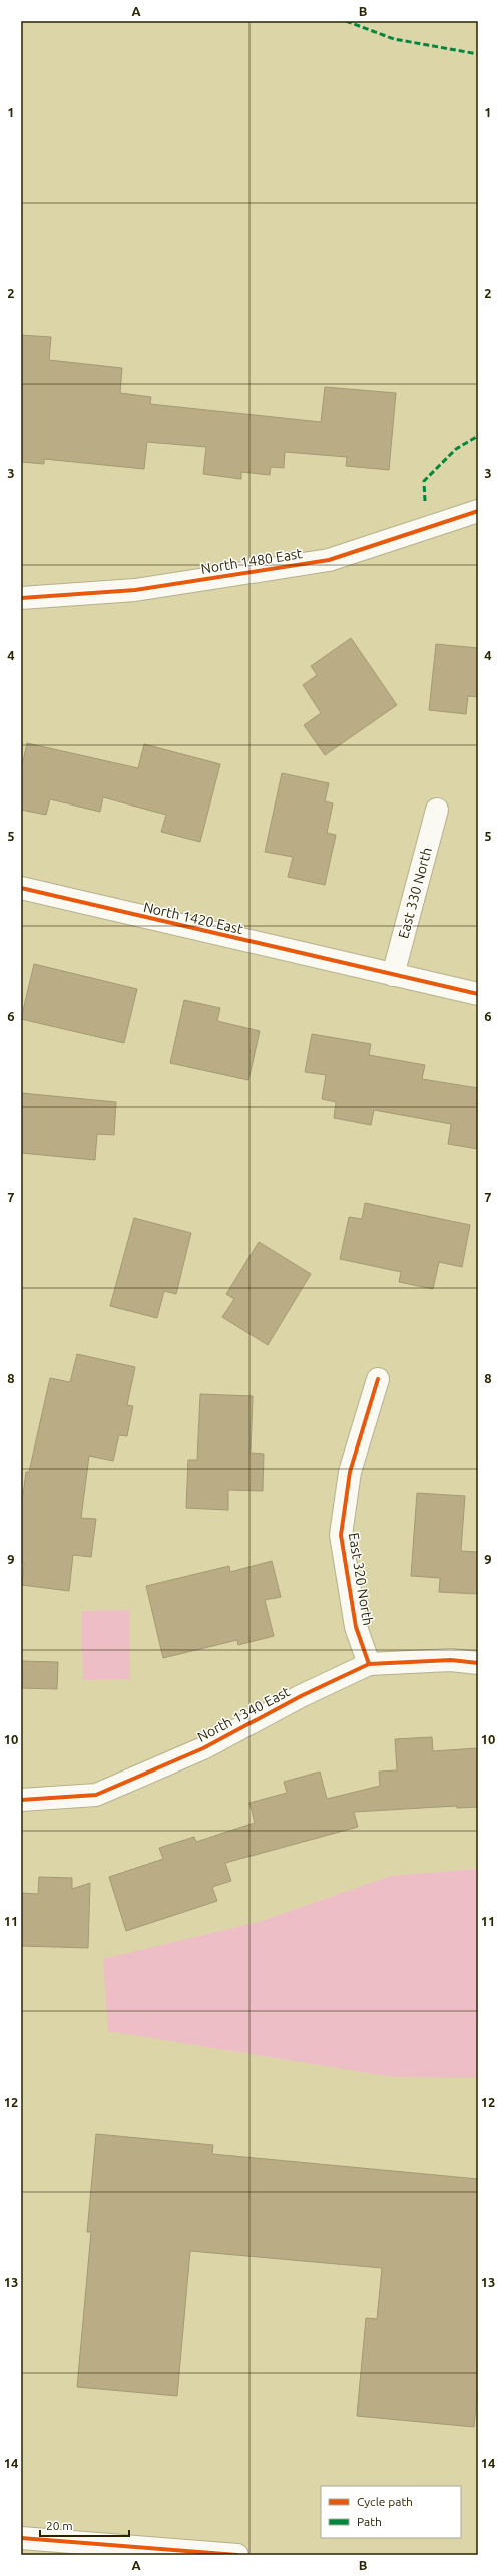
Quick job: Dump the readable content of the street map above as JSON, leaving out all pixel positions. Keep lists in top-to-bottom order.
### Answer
{
  "streets": {
    "street": [
      "North 1480 East",
      "East 330 North",
      "North 1420 East",
      "East 320 North",
      "North 1340 East"
    ]
  },
  "crossings": [
    ["East 330 North", "North 1420 East"],
    ["East 320 North", "North 1340 East"]
  ],
  "legend": ["Cycle path", "Path"],
  "scale_bar": "20 m",
  "grid": {
    "columns": ["A", "B"],
    "rows": [
      "1",
      "2",
      "3",
      "4",
      "5",
      "6",
      "7",
      "8",
      "9",
      "10",
      "11",
      "12",
      "13",
      "14"
    ]
  }
}
